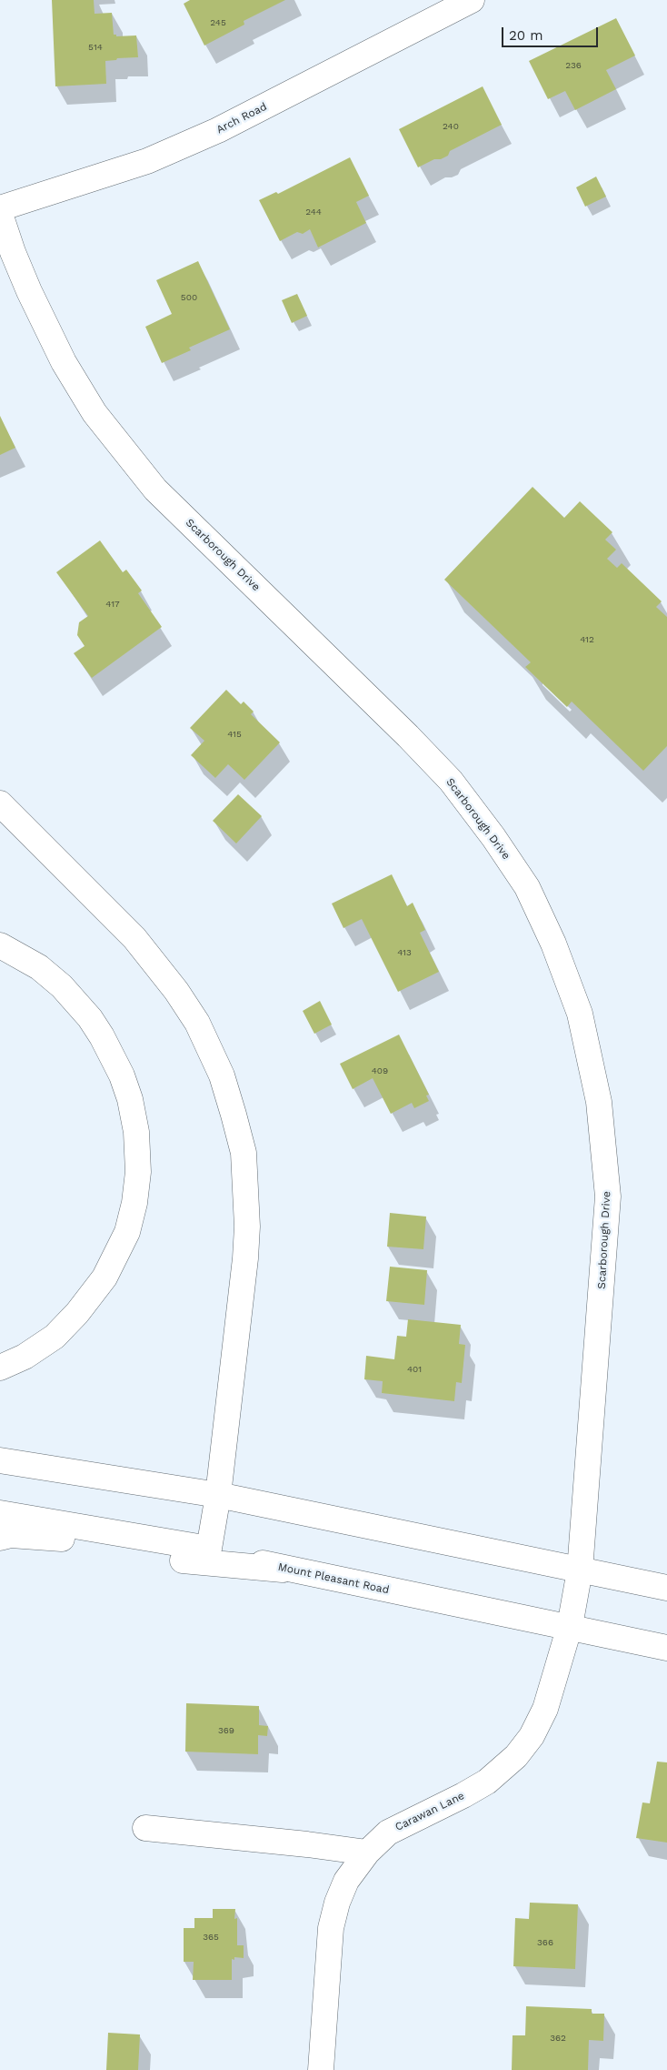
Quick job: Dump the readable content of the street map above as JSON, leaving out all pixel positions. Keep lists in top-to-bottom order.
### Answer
{
  "streets": {
    "main road": [
      "Arch Road",
      "Scarborough Drive",
      "Mount Pleasant Road",
      "Carawan Lane"
    ]
  },
  "crossings": [
    ["Scarborough Drive", "Carawan Lane"],
    ["Mount Pleasant Road", "Carawan Lane"]
  ],
  "house_numbers": [
    "245",
    "514",
    "236",
    "240",
    "244",
    "500",
    "417",
    "412",
    "415",
    "413",
    "409",
    "401",
    "369",
    "365",
    "366",
    "362"
  ],
  "scale_bar": "20 m"
}
